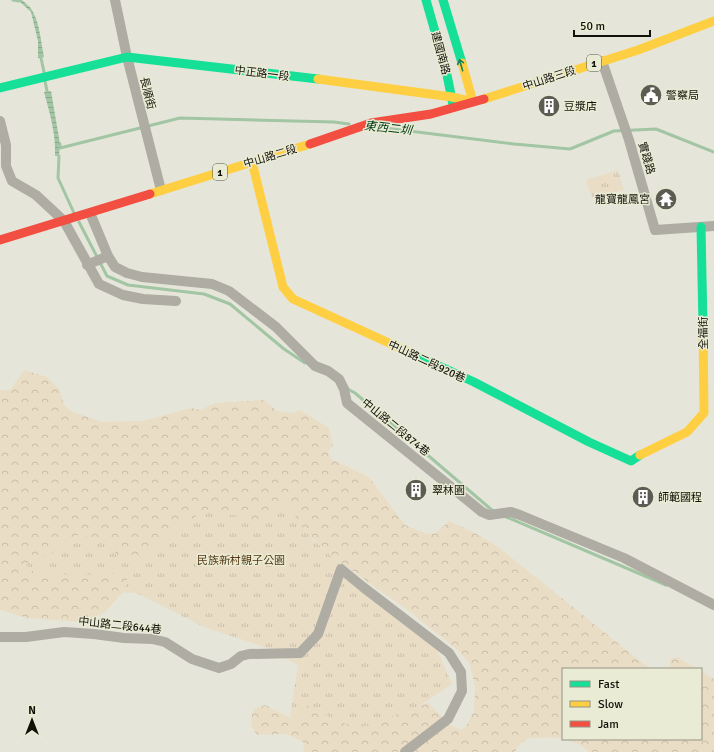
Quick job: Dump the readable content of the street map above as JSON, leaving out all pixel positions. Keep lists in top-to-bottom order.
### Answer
{
  "streets": {
    "street": [
      "建國南路",
      "1",
      "中正路一段",
      "中山路三段",
      "長順街",
      "中山路二段",
      "實踐路",
      "全福街",
      "中山路二段920巷",
      "中山路二段874巷",
      "中山路二段644巷"
    ]
  },
  "crossings": [
    ["建國南路", "中正路一段"],
    ["建國南路", "中山路三段"],
    ["建國南路", "中山路二段"],
    ["中正路一段", "中山路三段"],
    ["中正路一段", "長順街"],
    ["中正路一段", "中山路二段"],
    ["中山路三段", "中山路二段"],
    ["中山路三段", "實踐路"],
    ["長順街", "中山路二段"],
    ["中山路二段", "中山路二段920巷"],
    ["中山路二段", "中山路二段874巷"],
    ["實踐路", "全福街"],
    ["全福街", "中山路二段920巷"]
  ],
  "water": ["東西二圳"],
  "parks": ["民族新村親子公園"],
  "places": {
    "public building": ["警察局"],
    "building": ["豆漿店", "翠林園", "師範國程"],
    "temple": ["龍寶龍鳳宮"]
  },
  "legend": ["Fast", "Slow", "Jam"],
  "scale_bar": "50 m",
  "north": "top"
}
